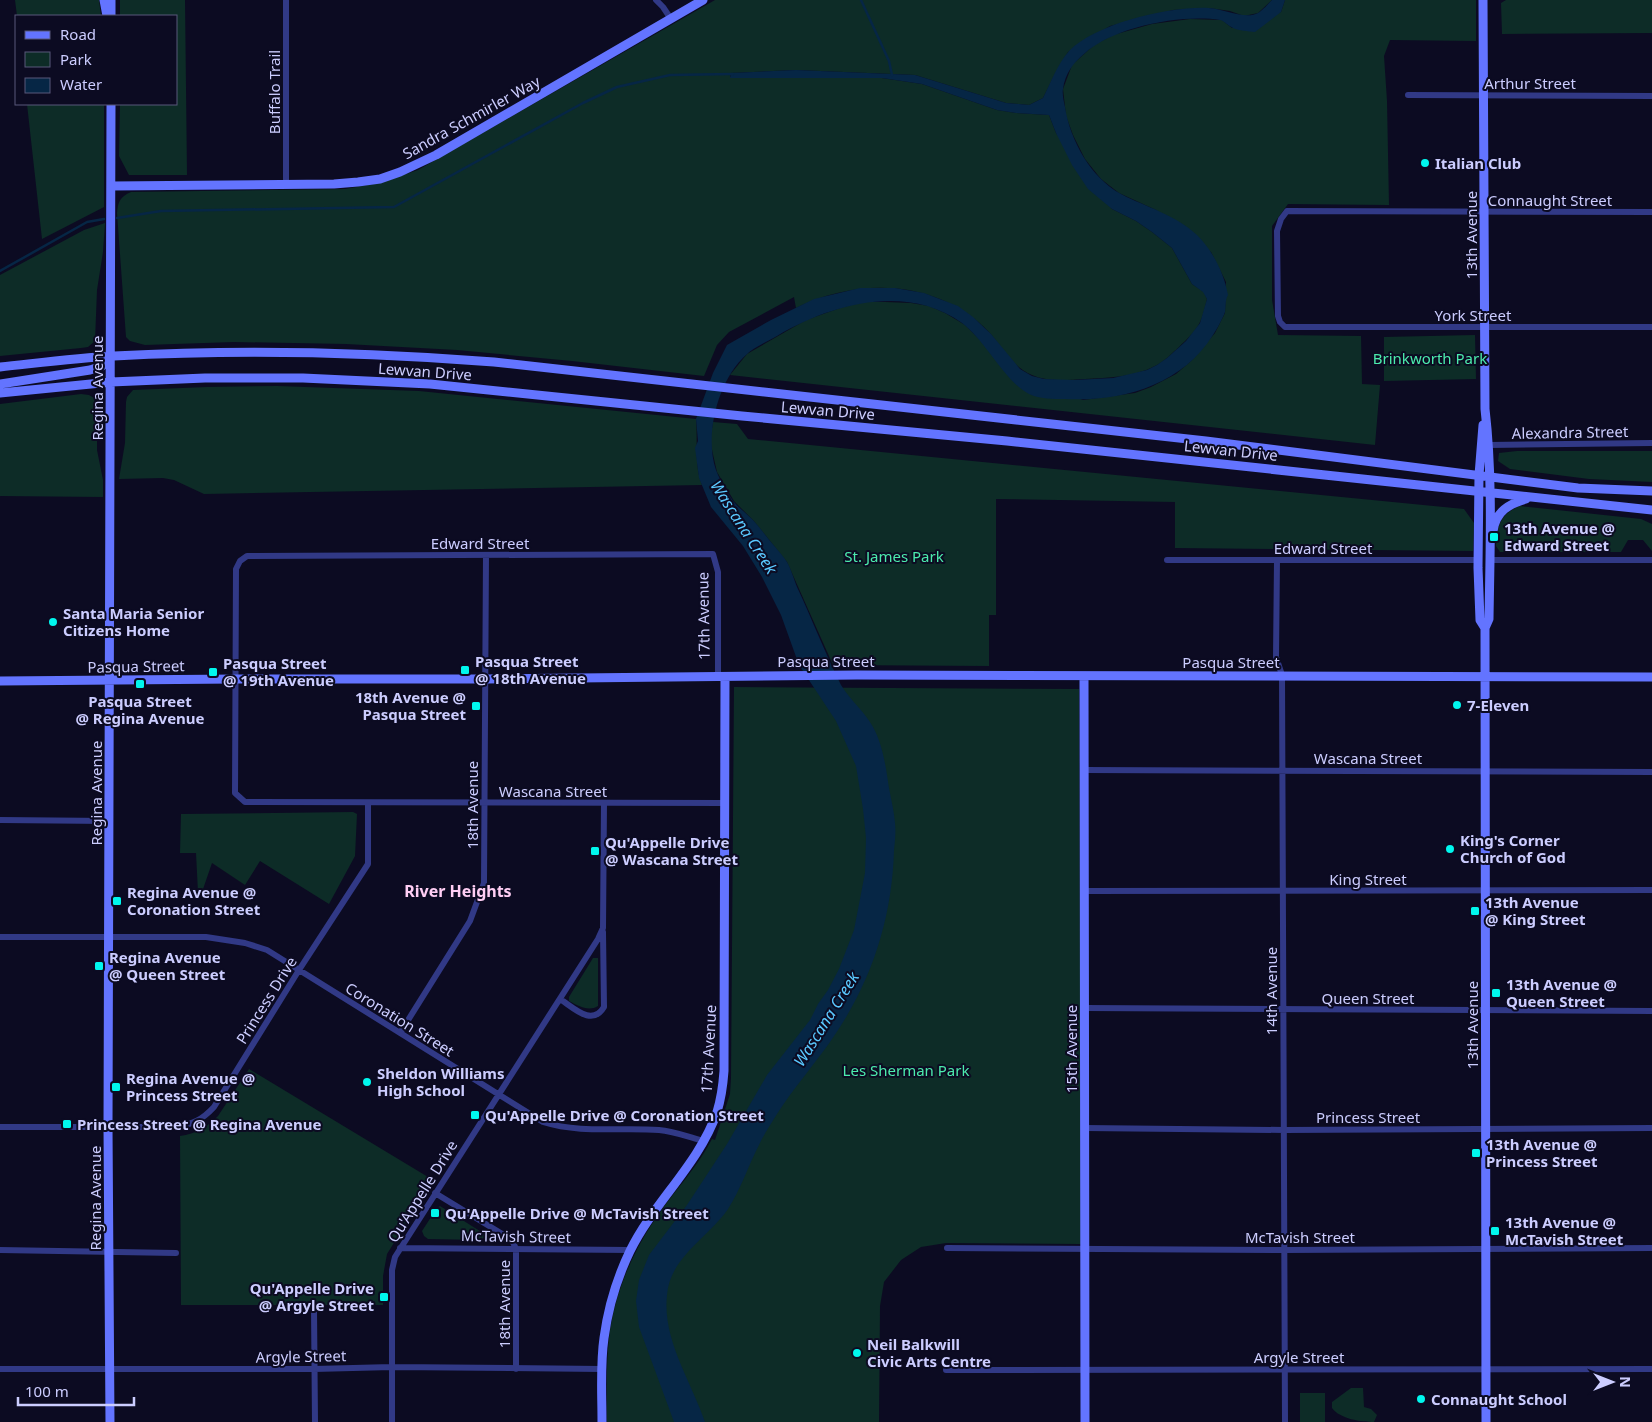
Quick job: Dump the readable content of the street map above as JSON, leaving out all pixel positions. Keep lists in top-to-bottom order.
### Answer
{
  "streets": {
    "street": [
      "Arthur Street",
      "Buffalo Trail",
      "Sandra Schmirler Way",
      "Connaught Street",
      "13th Avenue",
      "York Street",
      "Lewvan Drive",
      "Regina Avenue",
      "Alexandra Street",
      "Edward Street",
      "17th Avenue",
      "Pasqua Street",
      "Wascana Street",
      "18th Avenue",
      "King Street",
      "14th Avenue",
      "Queen Street",
      "Princess Drive",
      "Coronation Street",
      "15th Avenue",
      "Princess Street",
      "Qu'Appelle Drive",
      "McTavish Street",
      "Argyle Street"
    ]
  },
  "crossings": [
    ["Arthur Street", "13th Avenue"],
    ["Buffalo Trail", "Sandra Schmirler Way"],
    ["Sandra Schmirler Way", "Regina Avenue"],
    ["Connaught Street", "13th Avenue"],
    ["Connaught Street", "York Street"],
    ["13th Avenue", "York Street"],
    ["13th Avenue", "Lewvan Drive"],
    ["13th Avenue", "Alexandra Street"],
    ["13th Avenue", "Edward Street"],
    ["13th Avenue", "Pasqua Street"],
    ["13th Avenue", "Wascana Street"],
    ["13th Avenue", "King Street"],
    ["13th Avenue", "Queen Street"],
    ["13th Avenue", "Princess Street"],
    ["13th Avenue", "McTavish Street"],
    ["13th Avenue", "Argyle Street"],
    ["Lewvan Drive", "Regina Avenue"],
    ["Regina Avenue", "Pasqua Street"],
    ["Regina Avenue", "Princess Drive"],
    ["Regina Avenue", "Coronation Street"],
    ["Regina Avenue", "Argyle Street"],
    ["Edward Street", "17th Avenue"],
    ["Edward Street", "Pasqua Street"],
    ["Edward Street", "Wascana Street"],
    ["Edward Street", "18th Avenue"],
    ["Edward Street", "14th Avenue"],
    ["17th Avenue", "Pasqua Street"],
    ["17th Avenue", "Wascana Street"],
    ["17th Avenue", "Coronation Street"],
    ["17th Avenue", "McTavish Street"],
    ["17th Avenue", "Argyle Street"],
    ["Pasqua Street", "Wascana Street"],
    ["Pasqua Street", "18th Avenue"],
    ["Pasqua Street", "14th Avenue"],
    ["Pasqua Street", "15th Avenue"],
    ["Wascana Street", "18th Avenue"],
    ["Wascana Street", "14th Avenue"],
    ["Wascana Street", "Princess Drive"],
    ["Wascana Street", "15th Avenue"],
    ["Wascana Street", "Qu'Appelle Drive"],
    ["18th Avenue", "Coronation Street"],
    ["18th Avenue", "Qu'Appelle Drive"],
    ["18th Avenue", "McTavish Street"],
    ["18th Avenue", "Argyle Street"],
    ["King Street", "14th Avenue"],
    ["King Street", "15th Avenue"],
    ["14th Avenue", "Queen Street"],
    ["14th Avenue", "Princess Street"],
    ["14th Avenue", "McTavish Street"],
    ["14th Avenue", "Argyle Street"],
    ["Queen Street", "15th Avenue"],
    ["Princess Drive", "Coronation Street"],
    ["Coronation Street", "Qu'Appelle Drive"],
    ["15th Avenue", "Princess Street"],
    ["15th Avenue", "McTavish Street"],
    ["15th Avenue", "Argyle Street"],
    ["Qu'Appelle Drive", "McTavish Street"],
    ["Qu'Appelle Drive", "Argyle Street"]
  ],
  "districts": ["River Heights"],
  "water": ["Wascana Creek"],
  "parks": ["Brinkworth Park", "St. James Park", "Les Sherman Park"],
  "places": {
    "other": [
      "Italian Club",
      "Santa Maria Senior Citizens Home",
      "7-Eleven",
      "King's Corner Church of God",
      "Sheldon Williams High School",
      "Neil Balkwill Civic Arts Centre",
      "Connaught School"
    ],
    "transit": [
      "13th Avenue @ Edward Street",
      "Pasqua Street @ 18th Avenue",
      "Pasqua Street @ 19th Avenue",
      "Pasqua Street @ Regina Avenue",
      "18th Avenue @ Pasqua Street",
      "Qu'Appelle Drive @ Wascana Street",
      "Regina Avenue @ Coronation Street",
      "13th Avenue @ King Street",
      "Regina Avenue @ Queen Street",
      "13th Avenue @ Queen Street",
      "Regina Avenue @ Princess Street",
      "Qu'Appelle Drive @ Coronation Street",
      "Princess Street @ Regina Avenue",
      "13th Avenue @ Princess Street",
      "Qu'Appelle Drive @ McTavish Street",
      "13th Avenue @ McTavish Street",
      "Qu'Appelle Drive @ Argyle Street"
    ]
  },
  "legend": ["Road", "Park", "Water"],
  "scale_bar": "100 m",
  "north": "right"
}
